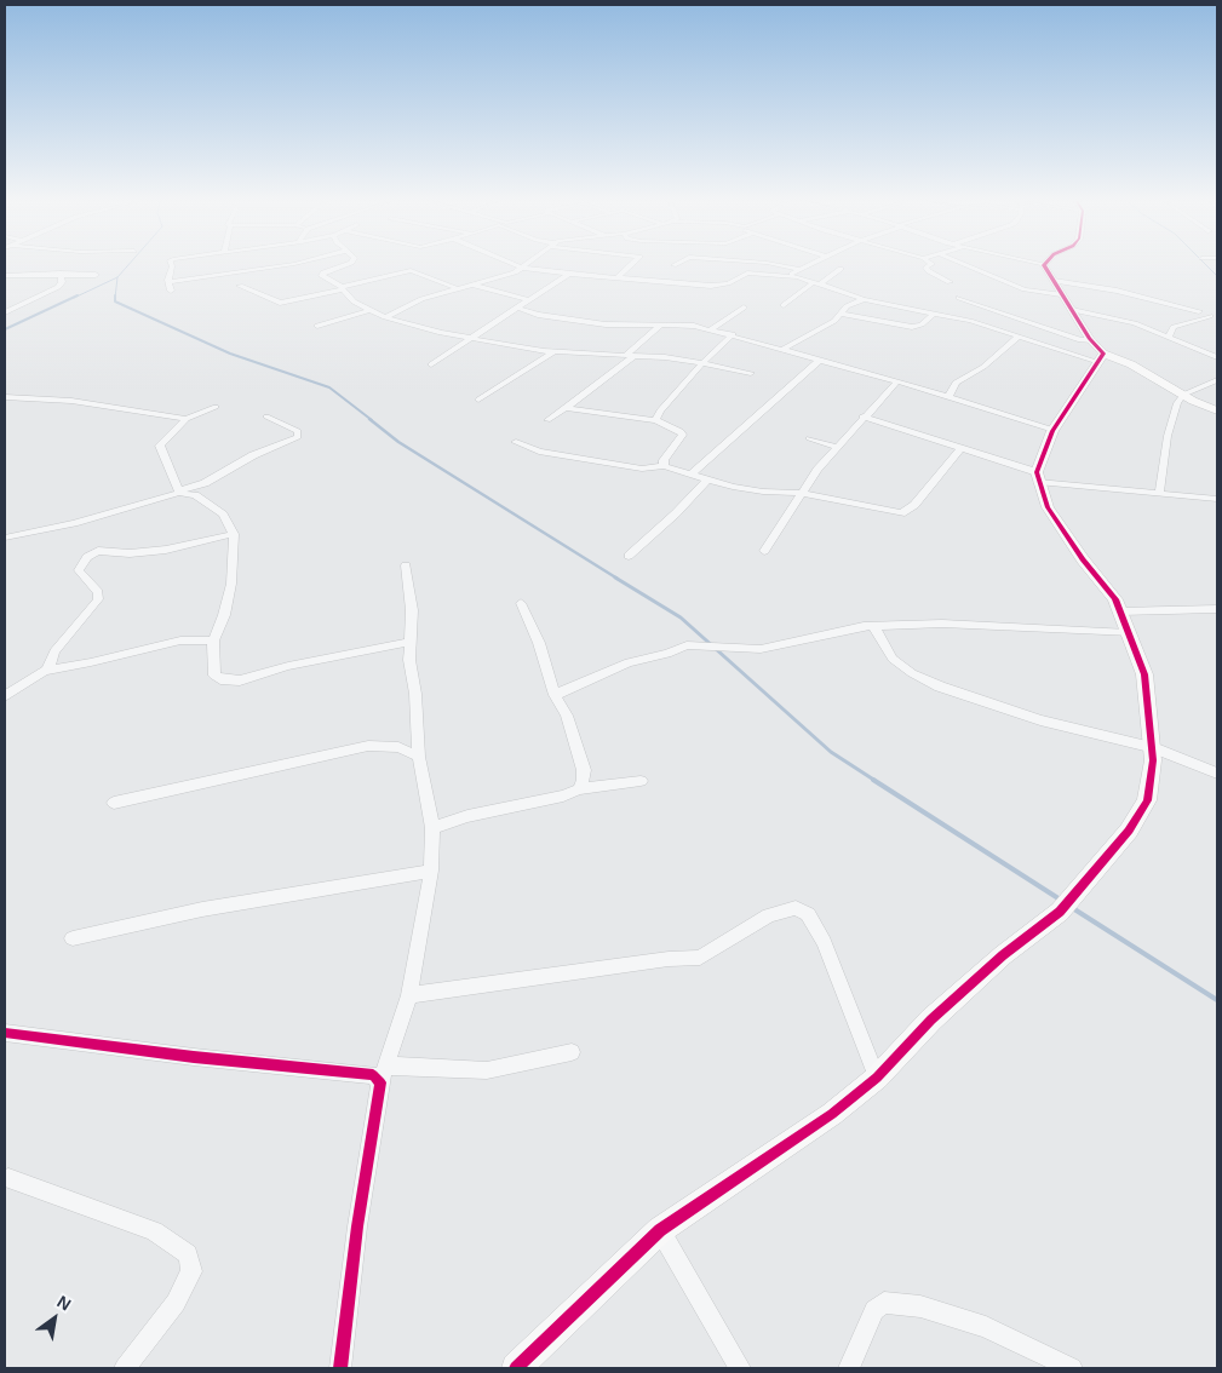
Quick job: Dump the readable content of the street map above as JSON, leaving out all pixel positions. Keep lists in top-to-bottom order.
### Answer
{
  "north": "top right"
}
